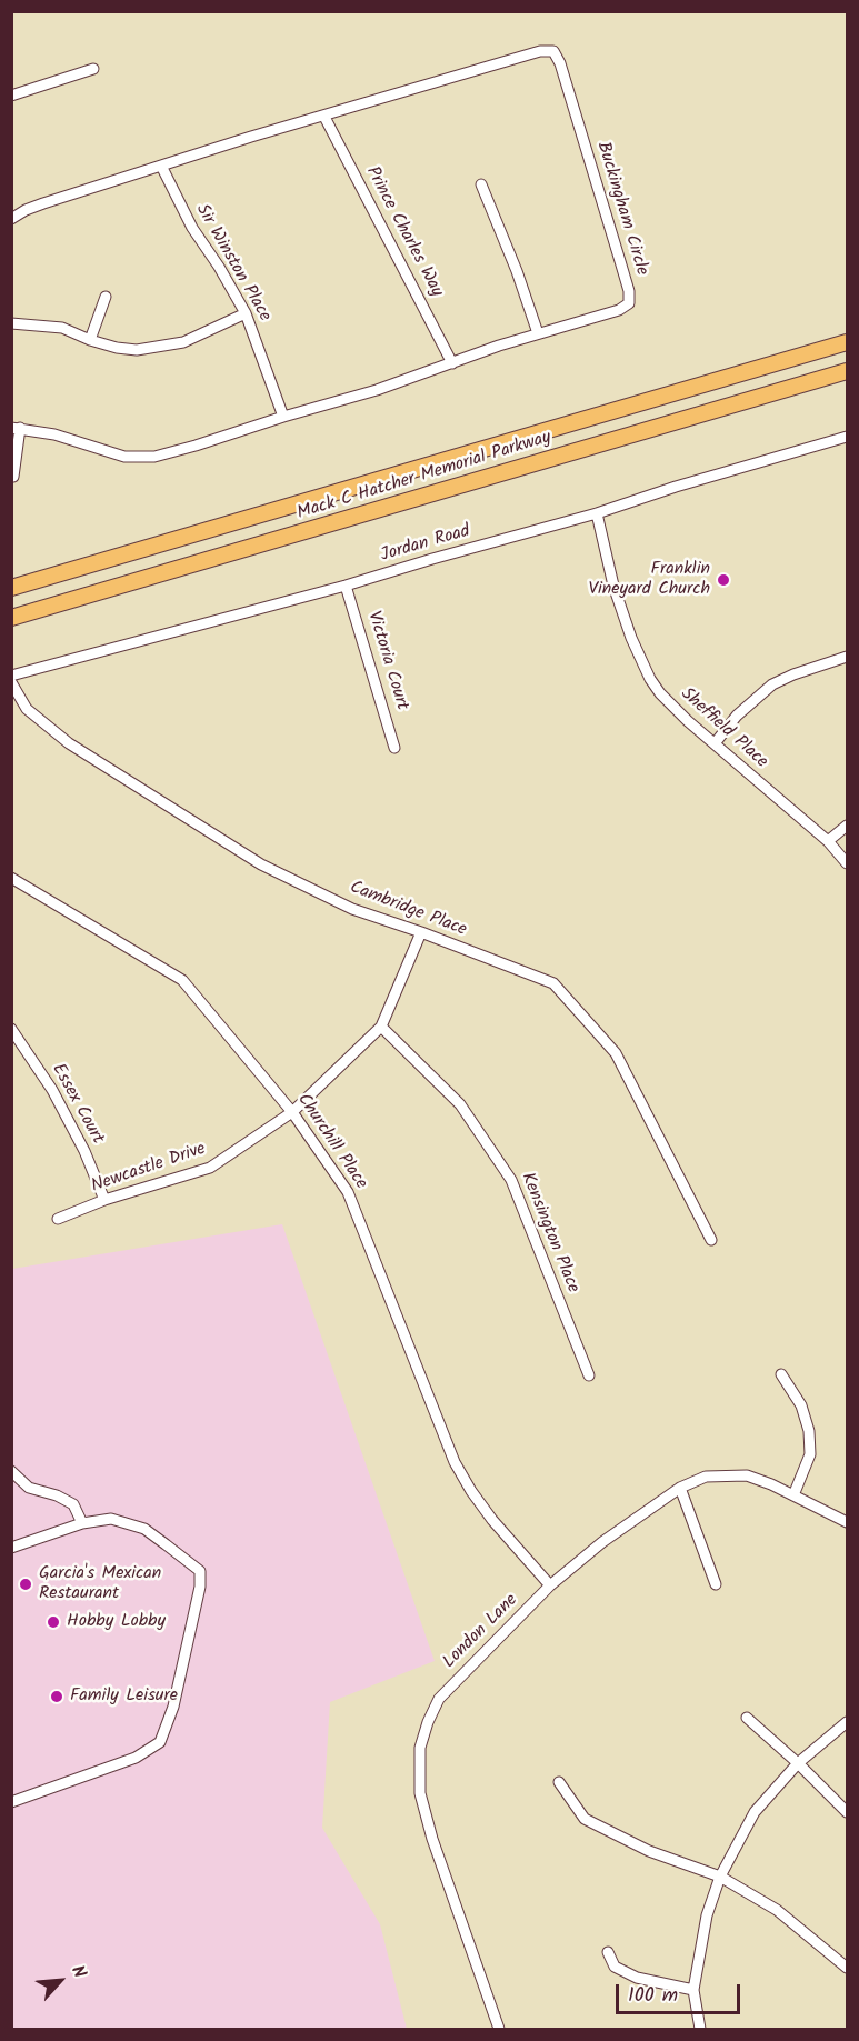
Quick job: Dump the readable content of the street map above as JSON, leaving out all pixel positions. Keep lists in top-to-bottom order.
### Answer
{
  "streets": {
    "highway": ["Mack C Hatcher Memorial Parkway"],
    "street": [
      "Buckingham Circle",
      "Prince Charles Way",
      "Sir Winston Place",
      "Jordan Road",
      "Victoria Court",
      "Sheffield Place",
      "Cambridge Place",
      "Essex Court",
      "Churchill Place",
      "Newcastle Drive",
      "Kensington Place",
      "London Lane"
    ]
  },
  "crossings": [
    ["Buckingham Circle", "Prince Charles Way"],
    ["Buckingham Circle", "Sir Winston Place"],
    ["Jordan Road", "Victoria Court"],
    ["Jordan Road", "Sheffield Place"],
    ["Cambridge Place", "Newcastle Drive"],
    ["Essex Court", "Newcastle Drive"],
    ["Churchill Place", "Newcastle Drive"],
    ["Churchill Place", "London Lane"],
    ["Newcastle Drive", "Kensington Place"]
  ],
  "places": [
    "Franklin Vineyard Church",
    "Garcia's Mexican Restaurant",
    "Hobby Lobby",
    "Family Leisure"
  ],
  "scale_bar": "100 m",
  "north": "top right"
}
